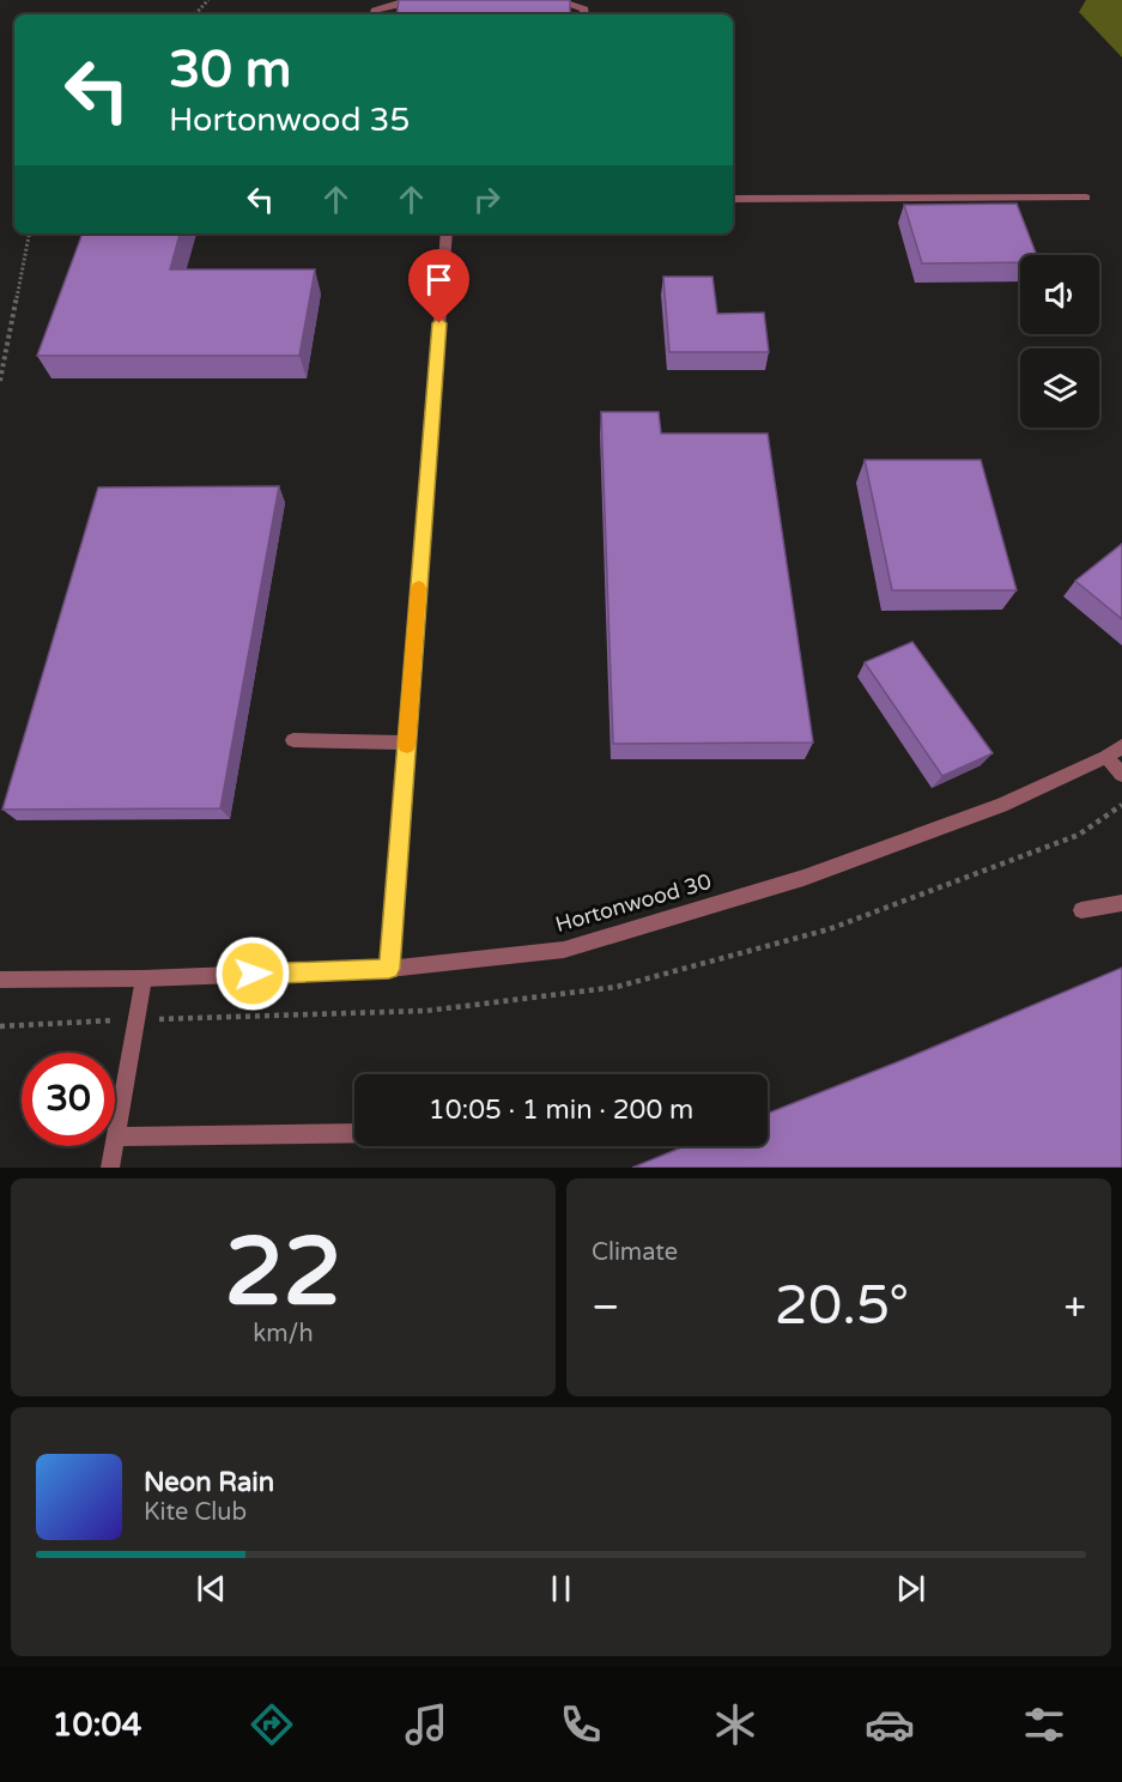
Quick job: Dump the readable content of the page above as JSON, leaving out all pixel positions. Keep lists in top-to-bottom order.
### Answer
{
  "streets": {
    "street": ["Hortonwood 30"]
  },
  "page": {
    "turn": ["30 m", "Hortonwood 35"],
    "limit": "30",
    "trip": "10:05 · 1 min · 200 m",
    "tile": [
      ["22", "km/h"],
      "Climate"
    ],
    "heat": ["−", "20.5°", "+"],
    "song": ["Neon Rain", "Kite Club"],
    "tabs": "10:04"
  }
}
